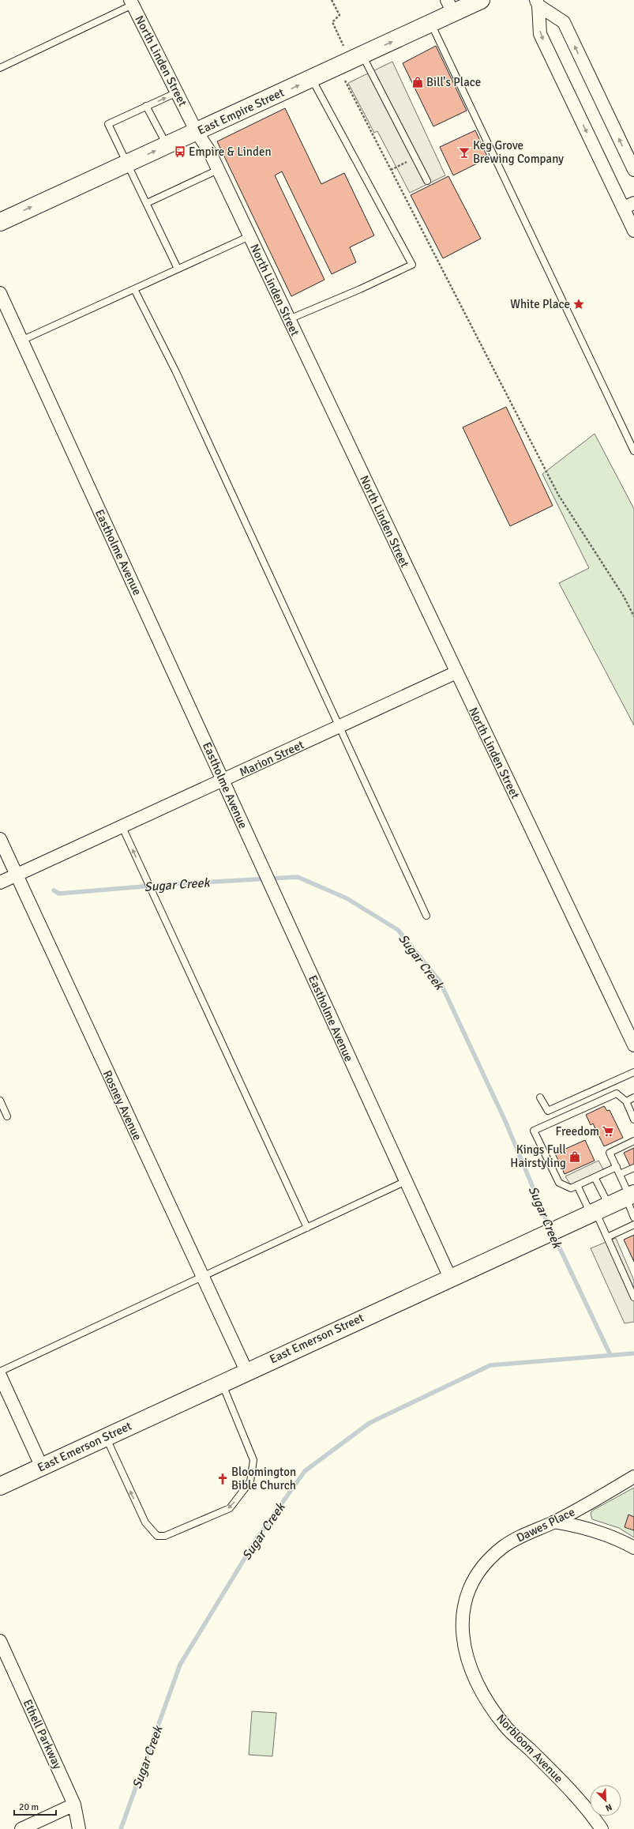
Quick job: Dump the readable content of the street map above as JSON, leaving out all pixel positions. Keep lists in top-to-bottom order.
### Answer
{
  "streets": {
    "main road": ["East Empire Street", "East Emerson Street"],
    "street": [
      "North Linden Street",
      "Eastholme Avenue",
      "Marion Street",
      "Rosney Avenue",
      "Dawes Place",
      "Ethell Parkway",
      "Norbloom Avenue"
    ]
  },
  "crossings": [
    ["North Linden Street", "East Empire Street"],
    ["North Linden Street", "Marion Street"],
    ["Eastholme Avenue", "Marion Street"],
    ["Eastholme Avenue", "East Emerson Street"],
    ["Marion Street", "Rosney Avenue"],
    ["Rosney Avenue", "East Emerson Street"],
    ["Dawes Place", "Norbloom Avenue"]
  ],
  "one_way": ["East Empire Street"],
  "water": ["Sugar Creek"],
  "places": {
    "shop": ["Bill's Place", "Kings Full Hairstyling"],
    "bus stop": ["Empire & Linden"],
    "bar": ["Keg Grove Brewing Company"],
    "place": ["White Place"],
    "supermarket": ["Freedom"],
    "church": ["Bloomington Bible Church"]
  },
  "scale_bar": "20 m",
  "north": "bottom right"
}
